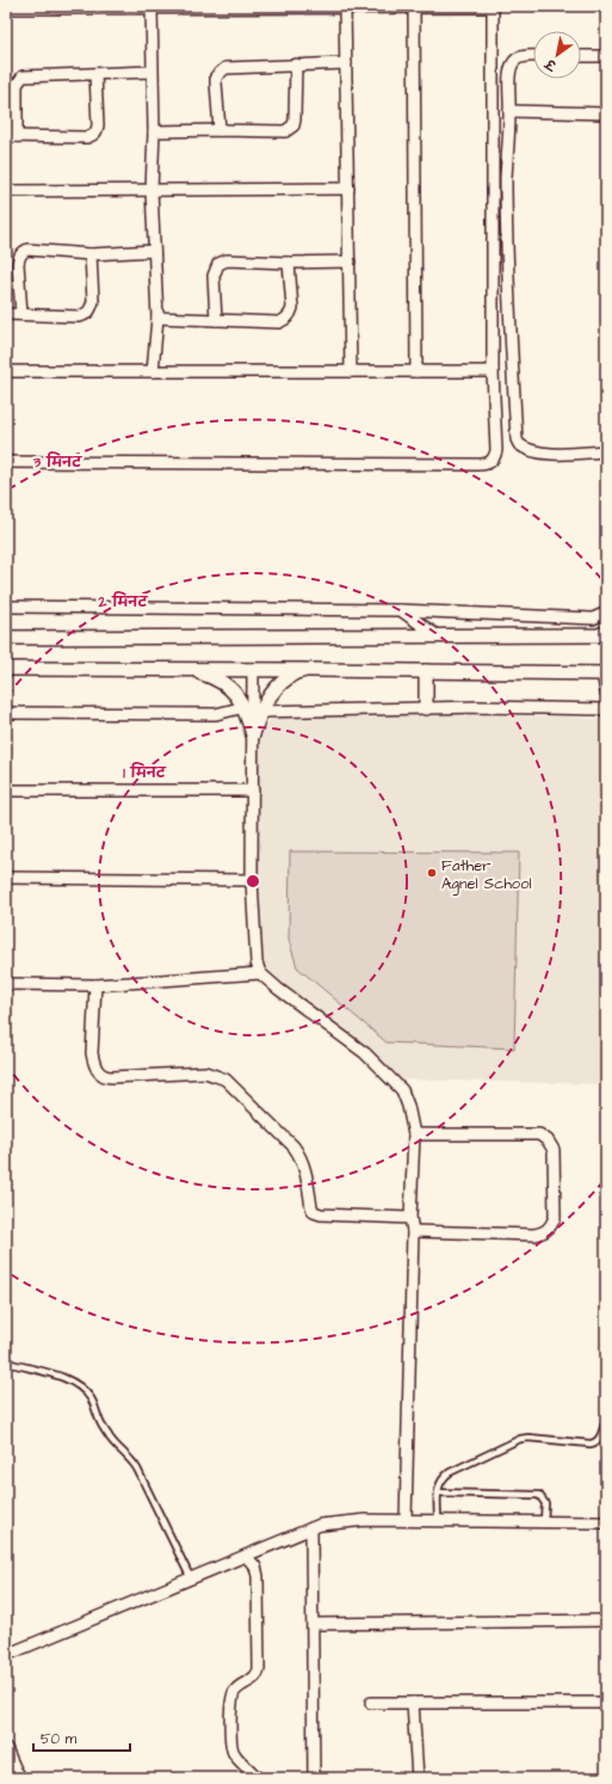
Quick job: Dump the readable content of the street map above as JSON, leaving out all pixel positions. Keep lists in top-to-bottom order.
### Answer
{
  "places": ["Father Agnel School"],
  "scale_bar": "50 m",
  "north": "bottom left",
  "rings": ["3 मिनट", "2 मिनट", "1 मिनट"]
}
